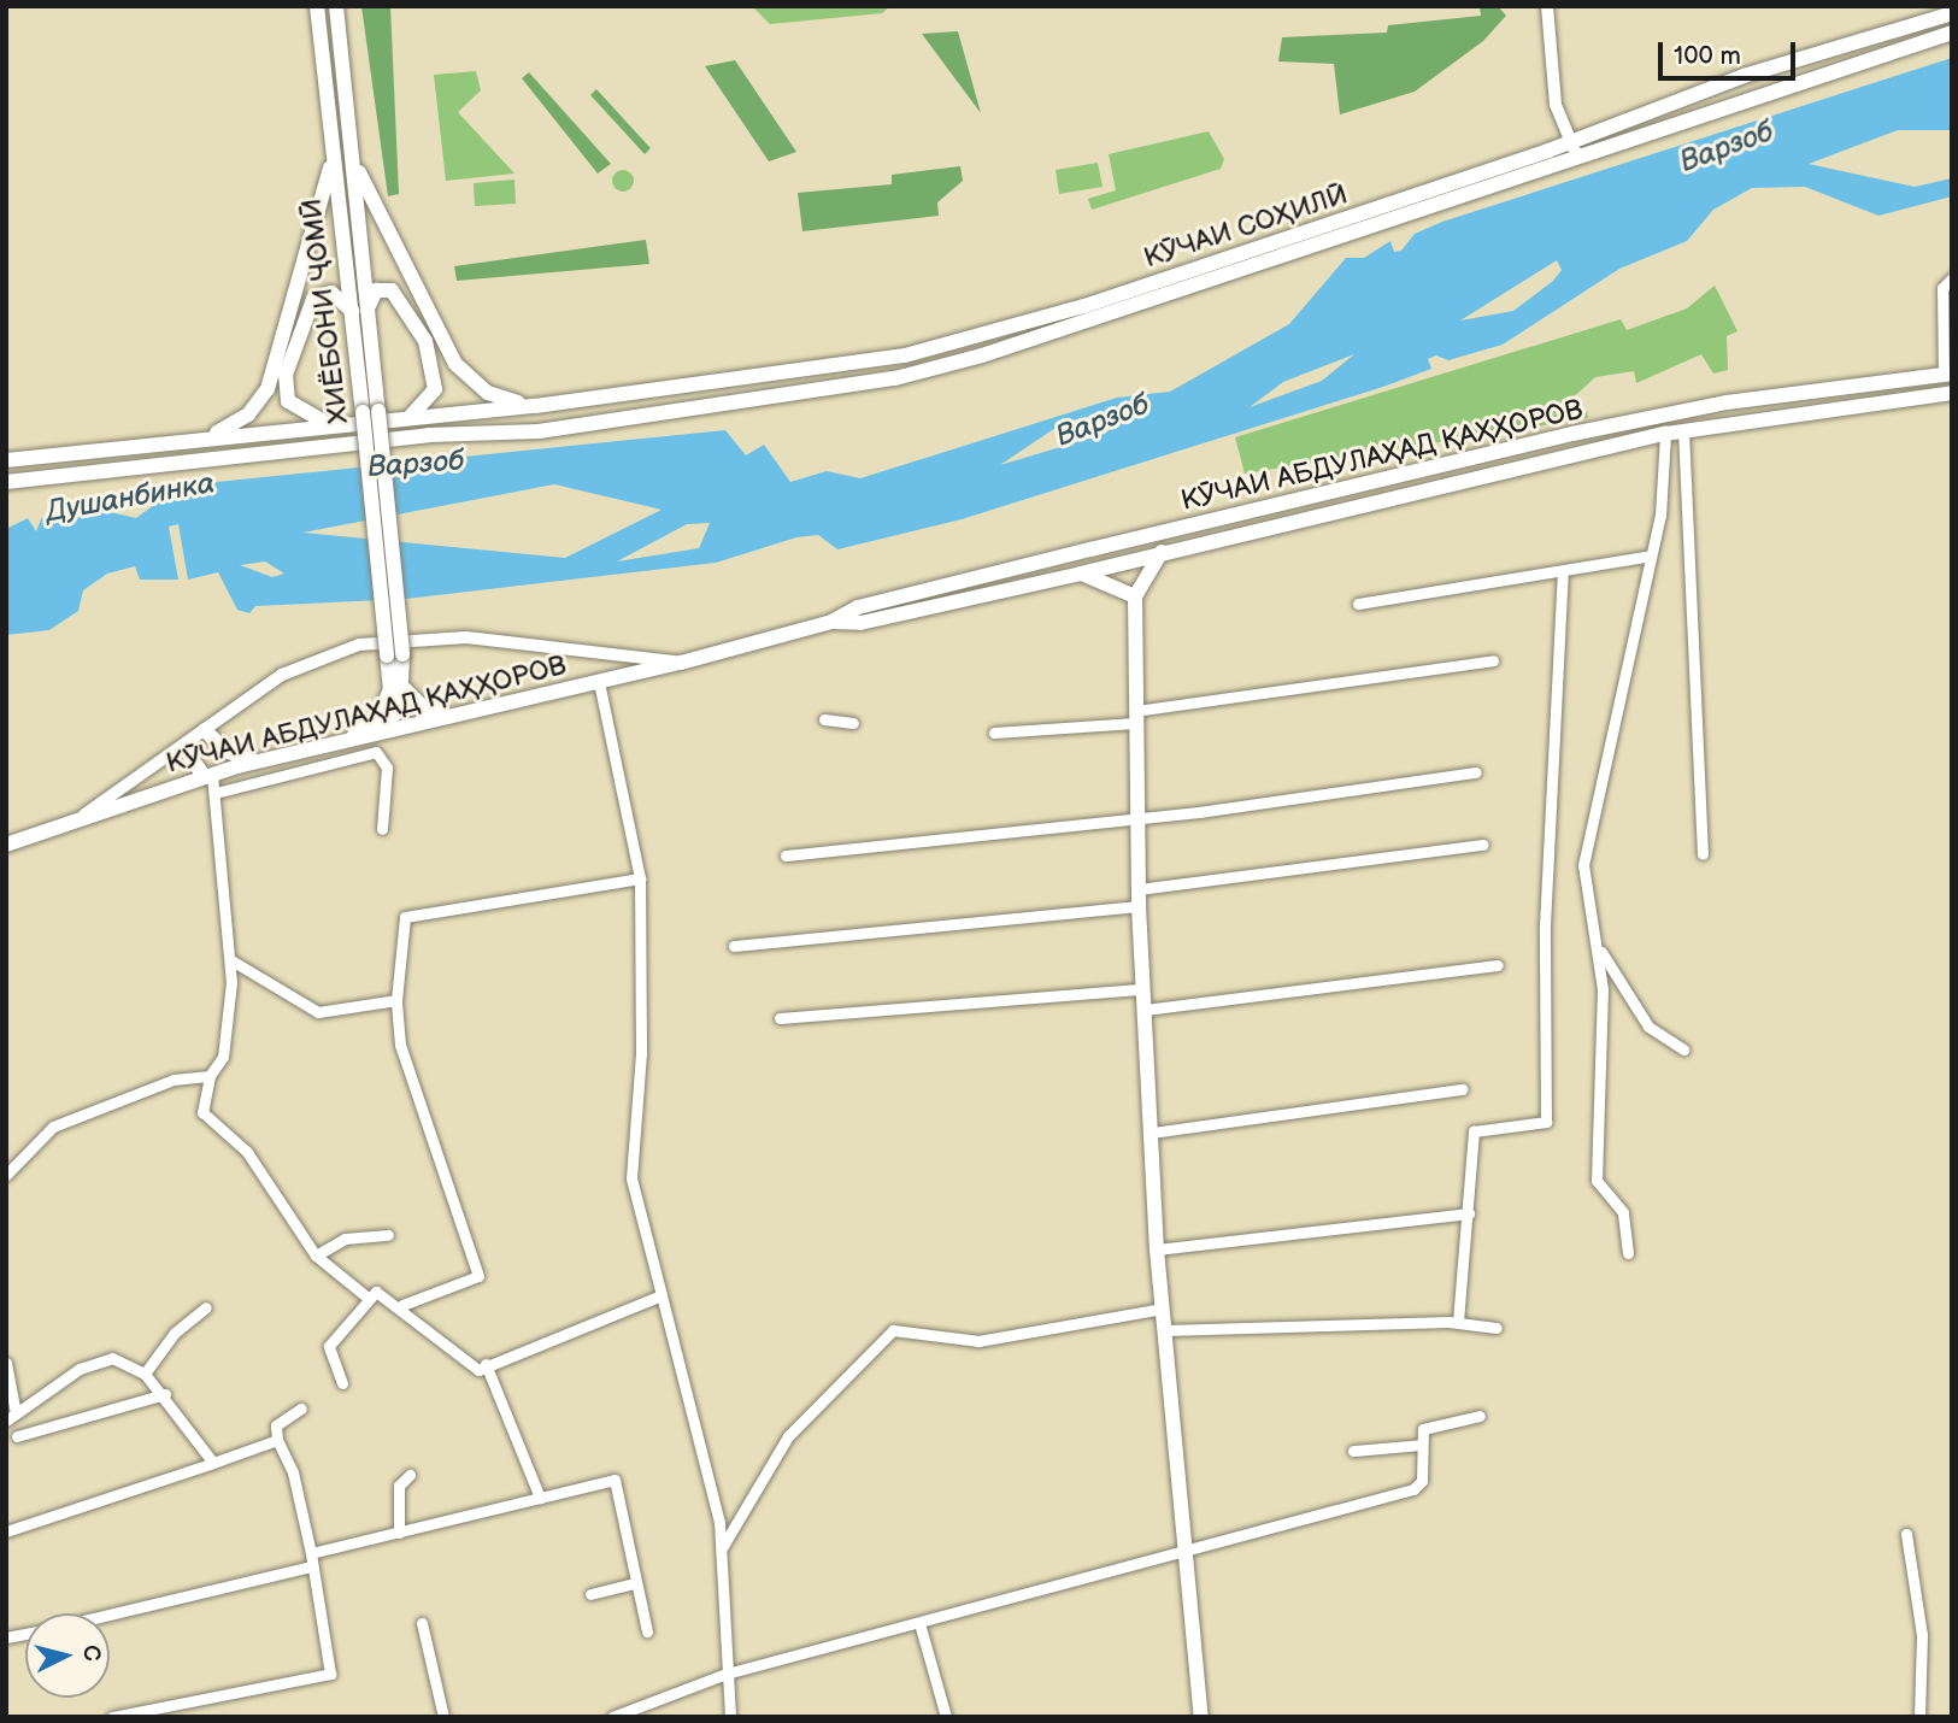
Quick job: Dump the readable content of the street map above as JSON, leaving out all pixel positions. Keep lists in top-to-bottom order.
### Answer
{
  "streets": {
    "main road": ["КӮЧАИ СОҲИЛӢ", "ХИЁБОНИ ҶОМӢ", "КӮЧАИ АБДУЛАҲАД ҚАҲҲОРОВ"]
  },
  "crossings": [
    ["ХИЁБОНИ ҶОМӢ", "КӮЧАИ АБДУЛАҲАД ҚАҲҲОРОВ"]
  ],
  "water": ["Варзоб", "Душанбинка"],
  "scale_bar": "100 m",
  "north": "right"
}
